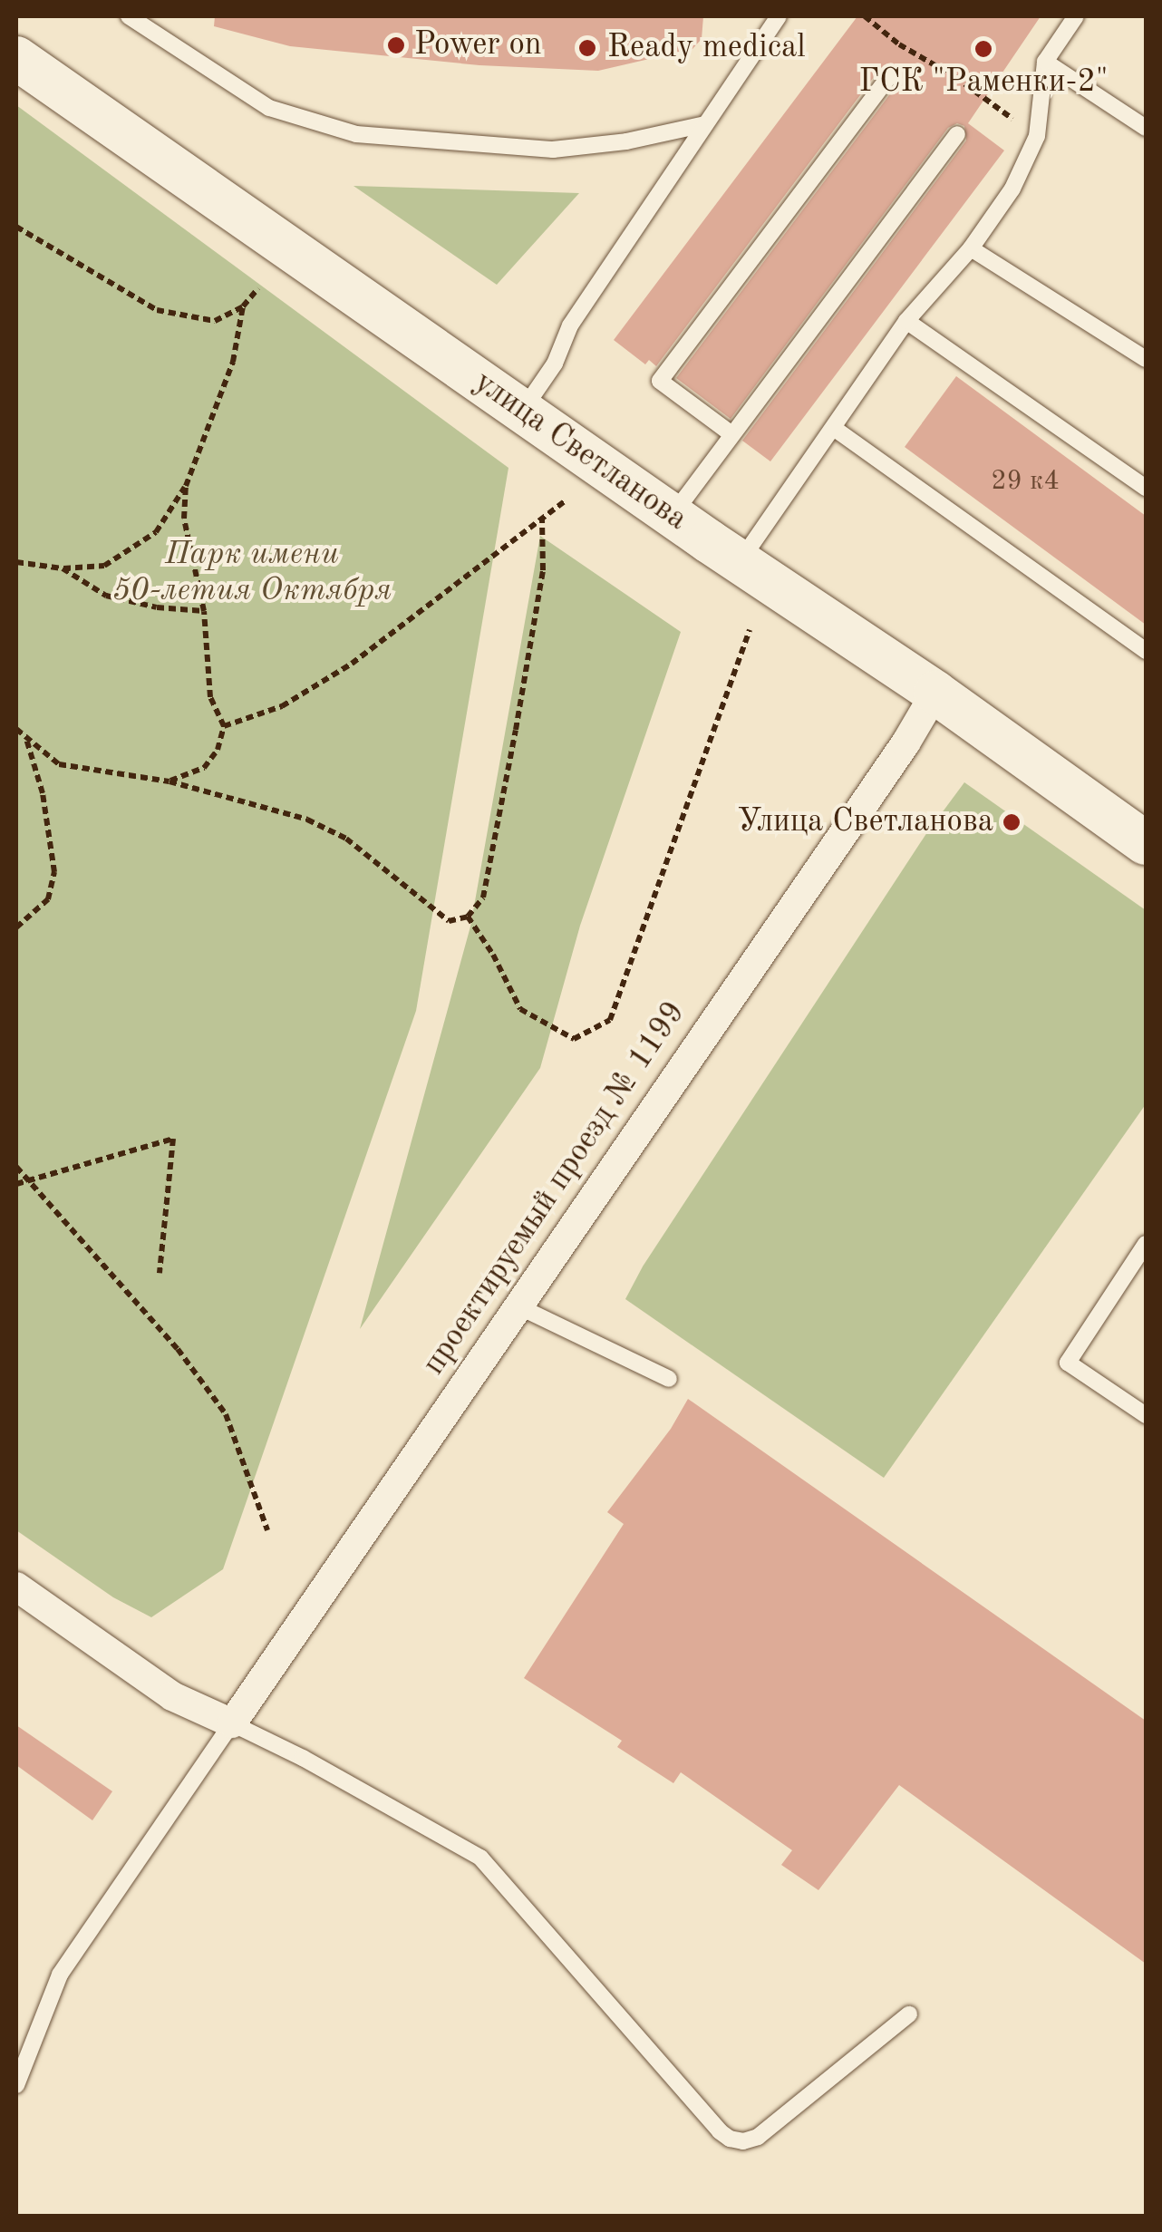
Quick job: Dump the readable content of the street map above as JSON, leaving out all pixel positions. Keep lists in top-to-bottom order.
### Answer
{
  "streets": {
    "street": ["улица Светланова", "проектируемый проезд № 1199"]
  },
  "crossings": [
    ["улица Светланова", "проектируемый проезд № 1199"]
  ],
  "parks": ["Парк имени 50-летия Октября"],
  "places": [
    "Power on",
    "Ready medical",
    "ГСК \"Раменки-2\"",
    "Улица Светланова"
  ],
  "house_numbers": ["29 к4"]
}
